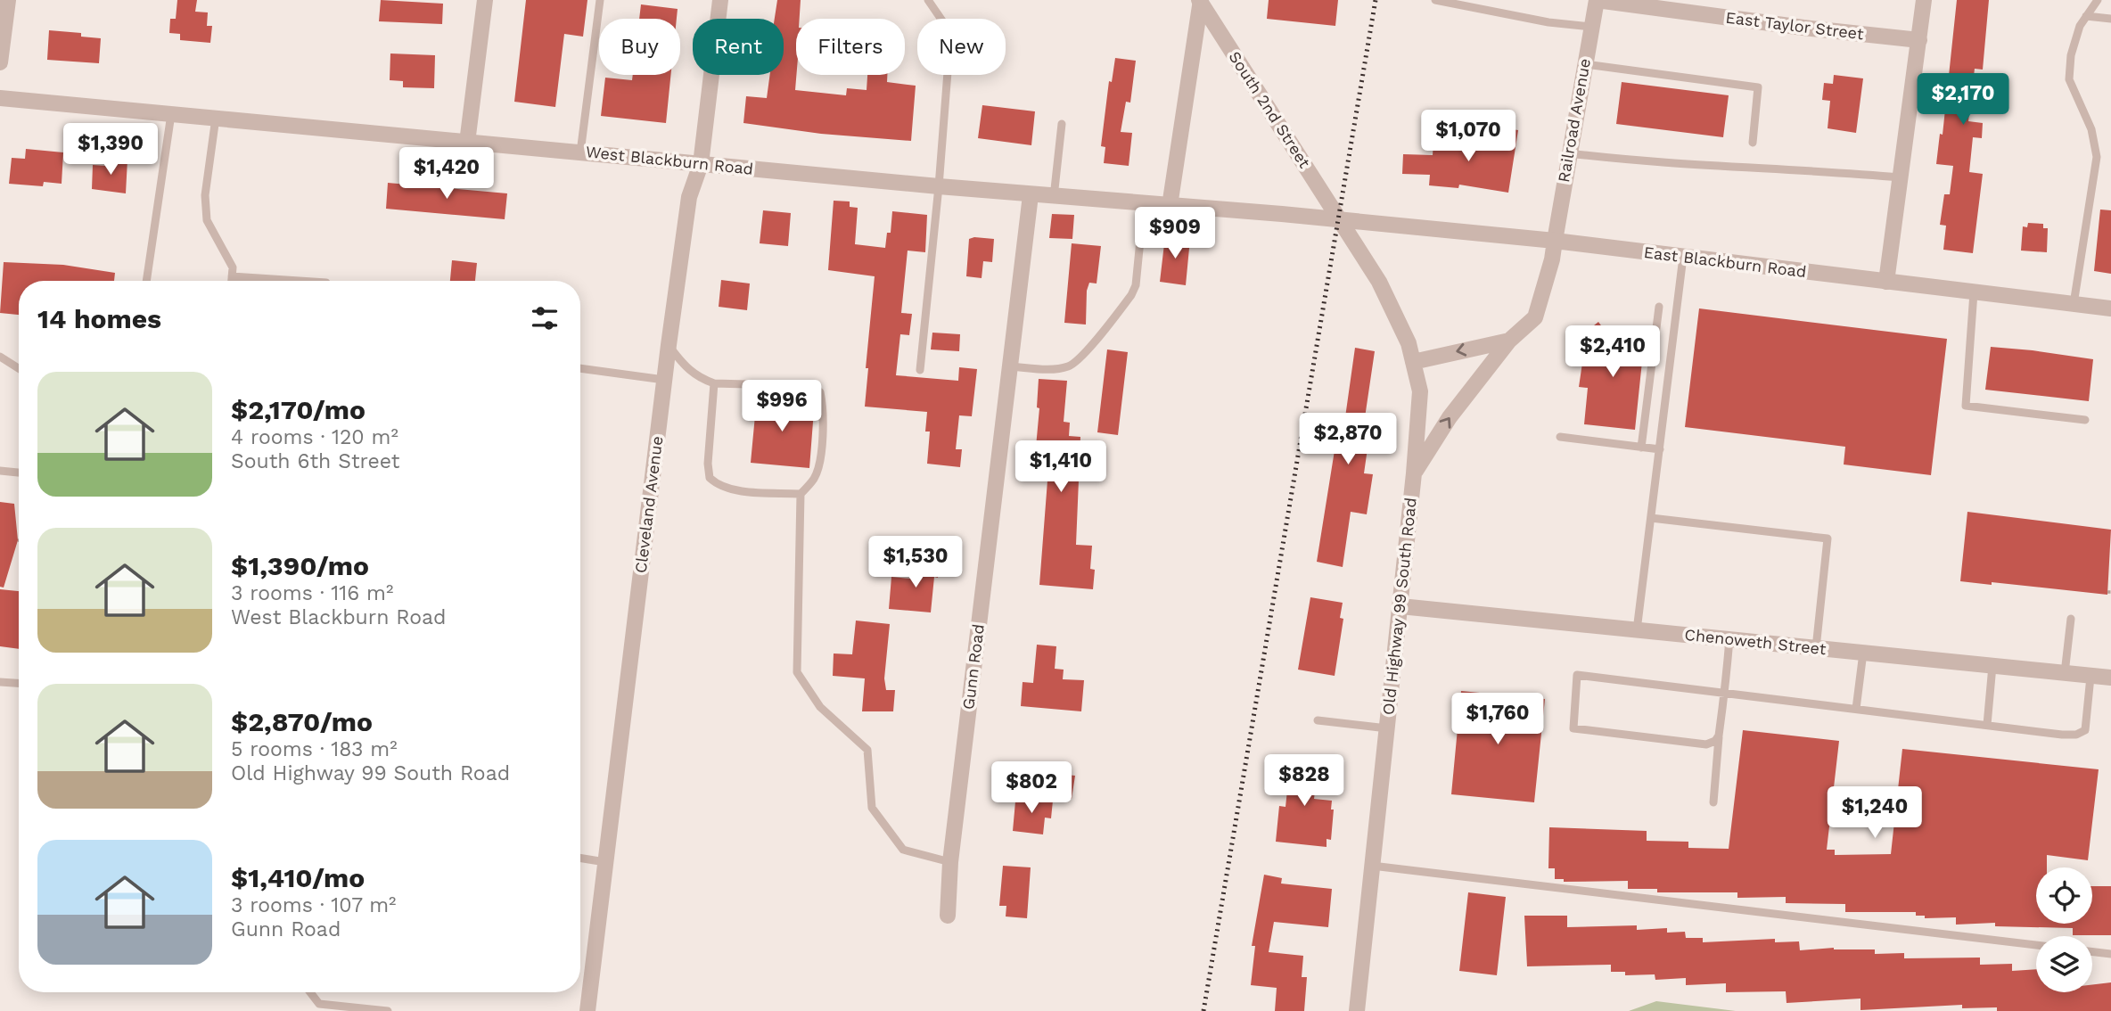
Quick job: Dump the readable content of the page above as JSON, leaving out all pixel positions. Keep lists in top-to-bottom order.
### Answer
{
  "streets": {
    "street": [
      "East Taylor Street",
      "South 2nd Street",
      "Railroad Avenue",
      "West Blackburn Road",
      "East Blackburn Road",
      "Cleveland Avenue",
      "Old Highway 99 South Road",
      "Chenoweth Street",
      "Gunn Road"
    ]
  },
  "crossings": [
    ["East Taylor Street", "Railroad Avenue"],
    ["South 2nd Street", "West Blackburn Road"],
    ["South 2nd Street", "East Blackburn Road"],
    ["South 2nd Street", "Old Highway 99 South Road"],
    ["Railroad Avenue", "East Blackburn Road"],
    ["Railroad Avenue", "Old Highway 99 South Road"],
    ["West Blackburn Road", "East Blackburn Road"],
    ["West Blackburn Road", "Cleveland Avenue"],
    ["West Blackburn Road", "Old Highway 99 South Road"],
    ["West Blackburn Road", "Gunn Road"],
    ["East Blackburn Road", "Old Highway 99 South Road"],
    ["Old Highway 99 South Road", "Chenoweth Street"]
  ],
  "page": {
    "chip": [
      "Buy",
      "Rent",
      "Filters",
      "New"
    ],
    "price": [
      "$2,170",
      "$1,070",
      "$1,390",
      "$1,420",
      "$909",
      "$2,410",
      "$996",
      "$2,870",
      "$1,410",
      "$1,530",
      "$1,760",
      "$828",
      "$802",
      "$1,240"
    ],
    "heading": "14 homes",
    "list": [
      {
        "name": "$2,170/mo",
        "note": "4 rooms · 120 m² · South 6th Street"
      },
      {
        "name": "$1,390/mo",
        "note": "3 rooms · 116 m² · West Blackburn Road"
      },
      {
        "name": "$2,870/mo",
        "note": "5 rooms · 183 m² · Old Highway 99 South Road"
      },
      {
        "name": "$1,410/mo",
        "note": "3 rooms · 107 m² · Gunn Road"
      }
    ]
  }
}
